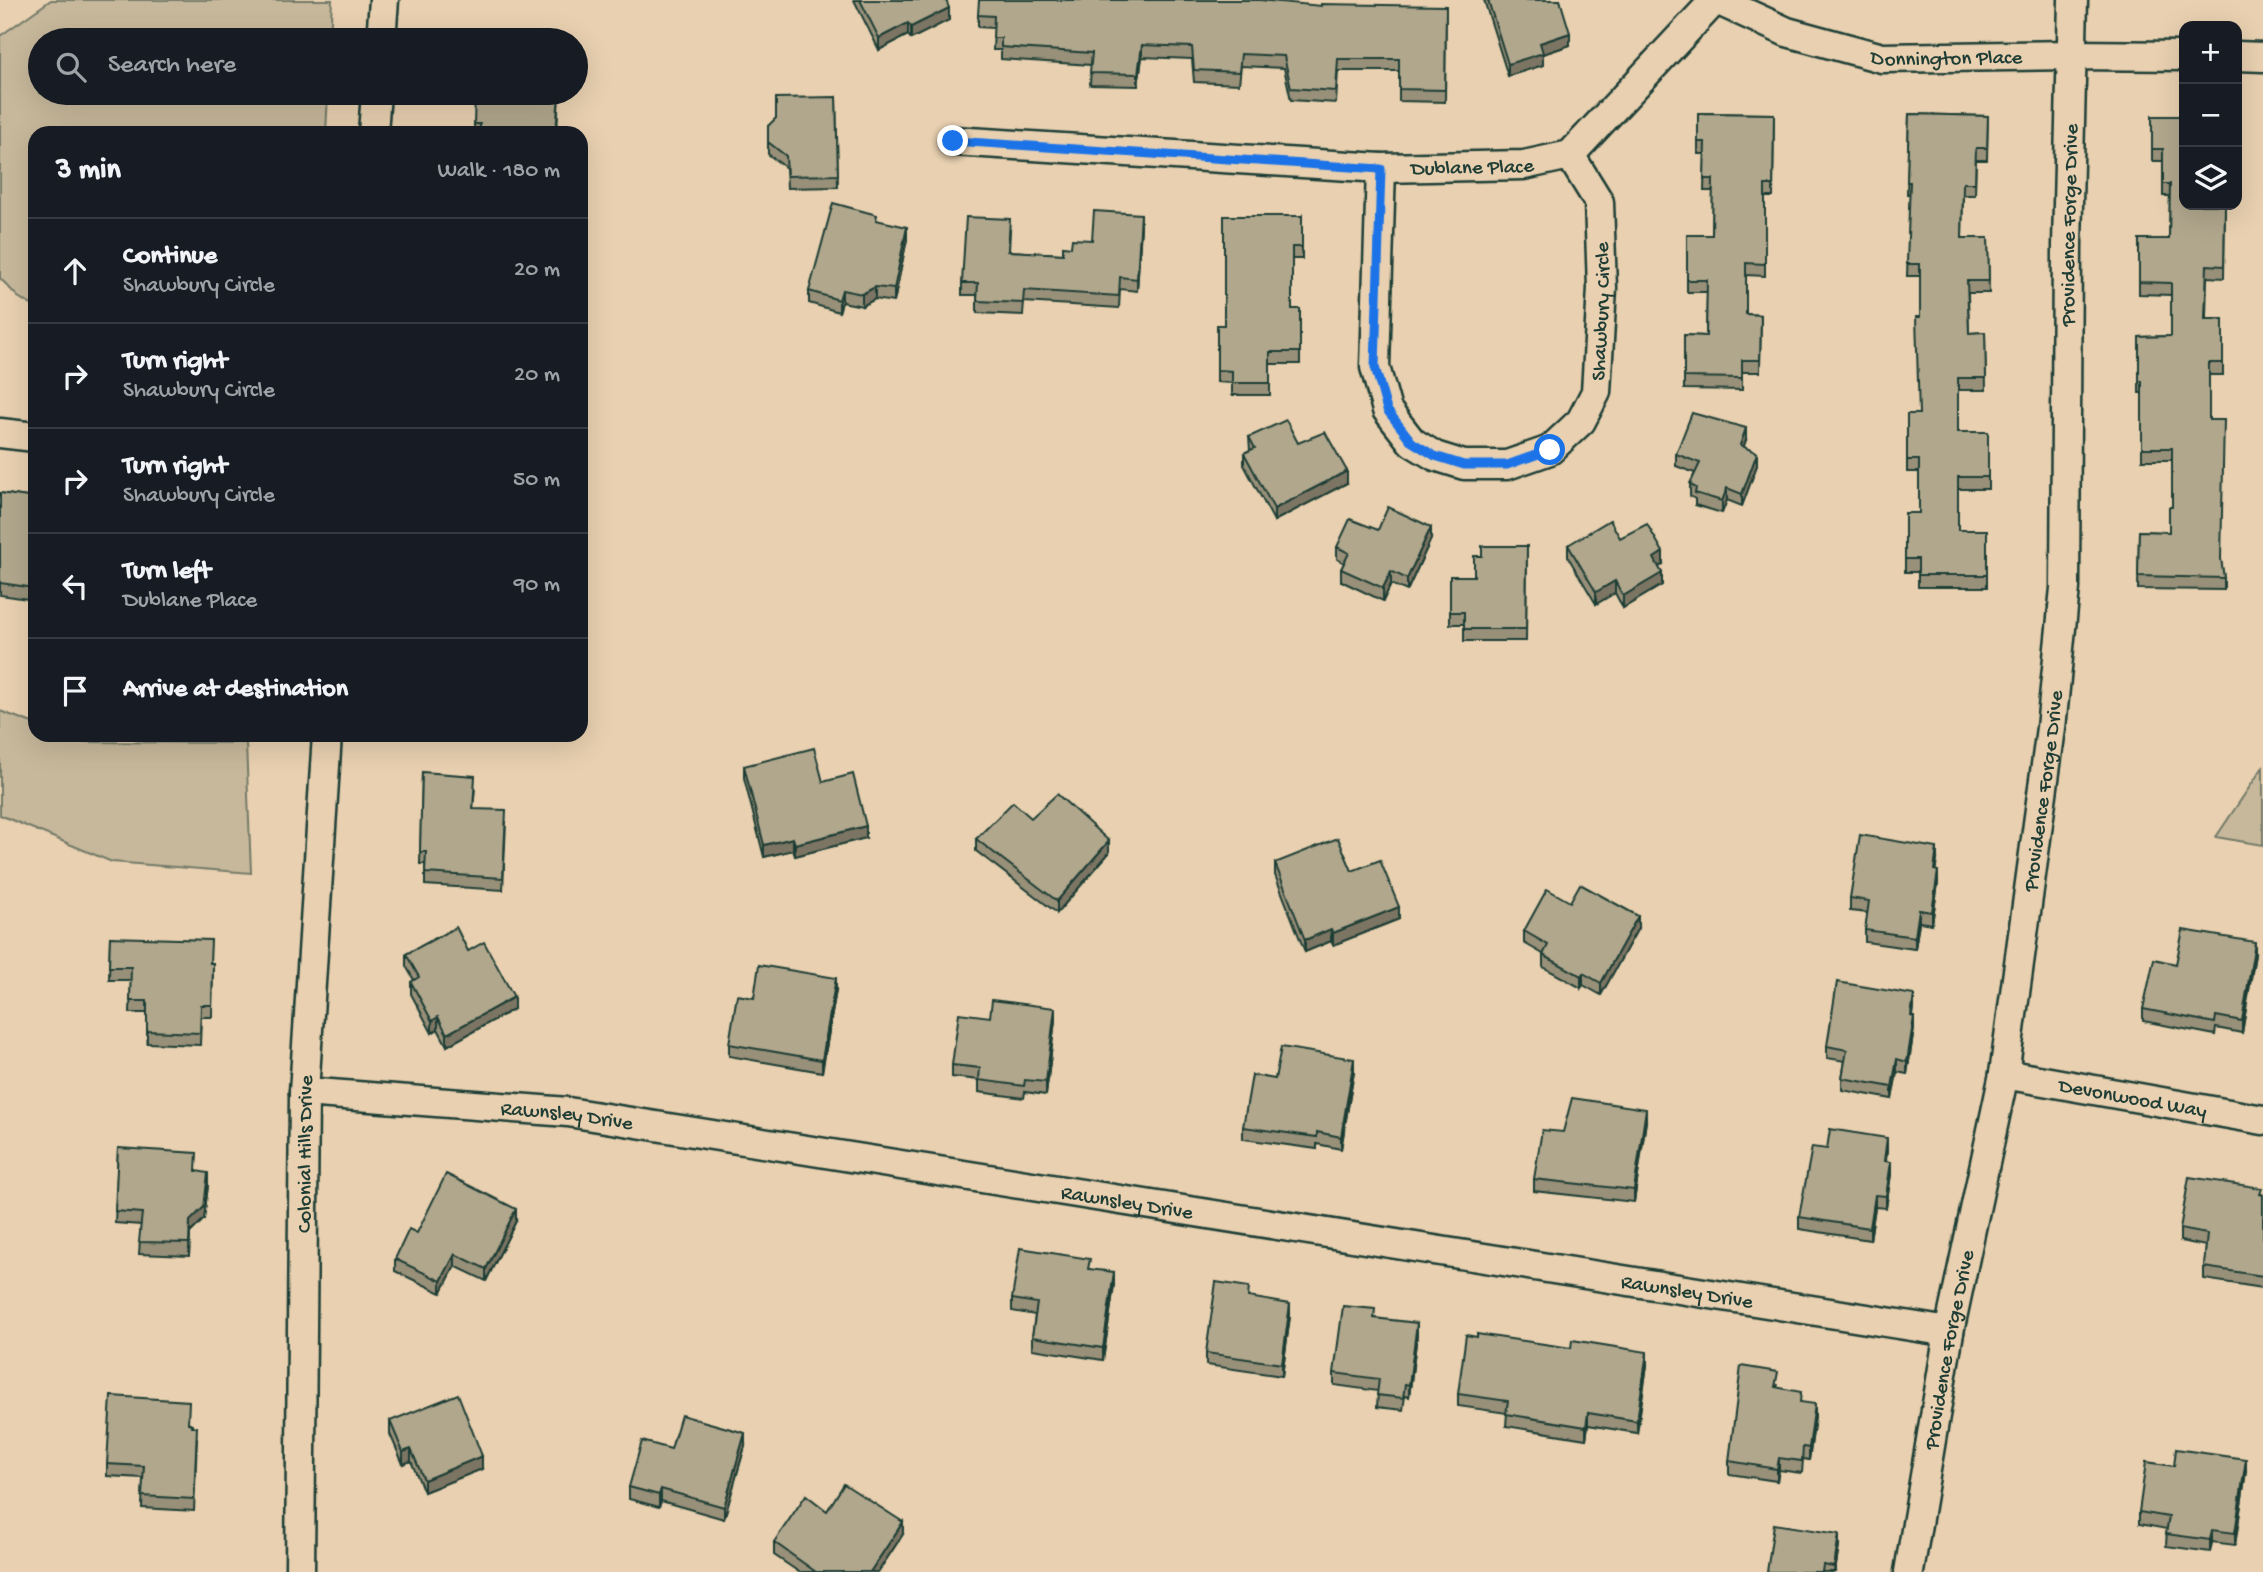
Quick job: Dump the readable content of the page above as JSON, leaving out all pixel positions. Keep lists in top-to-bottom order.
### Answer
{
  "streets": {
    "street": [
      "Donnington Place",
      "Dublane Place",
      "Providence Forge Drive",
      "Shawbury Circle",
      "Devonwood Way",
      "Rawnsley Drive",
      "Colonial Hills Drive"
    ]
  },
  "crossings": [
    ["Donnington Place", "Providence Forge Drive"],
    ["Dublane Place", "Shawbury Circle"],
    ["Providence Forge Drive", "Devonwood Way"],
    ["Providence Forge Drive", "Rawnsley Drive"],
    ["Rawnsley Drive", "Colonial Hills Drive"]
  ],
  "page": {
    "map_buttons": ["+", "−"],
    "search": "Search here",
    "heading": ["3 min", "Walk · 180 m"],
    "list": [
      ["Continue", "Shawbury Circle", "20 m"],
      ["Turn right", "Shawbury Circle", "20 m"],
      ["Turn right", "Shawbury Circle", "50 m"],
      ["Turn left", "Dublane Place", "90 m"],
      "Arrive at destination"
    ]
  }
}
